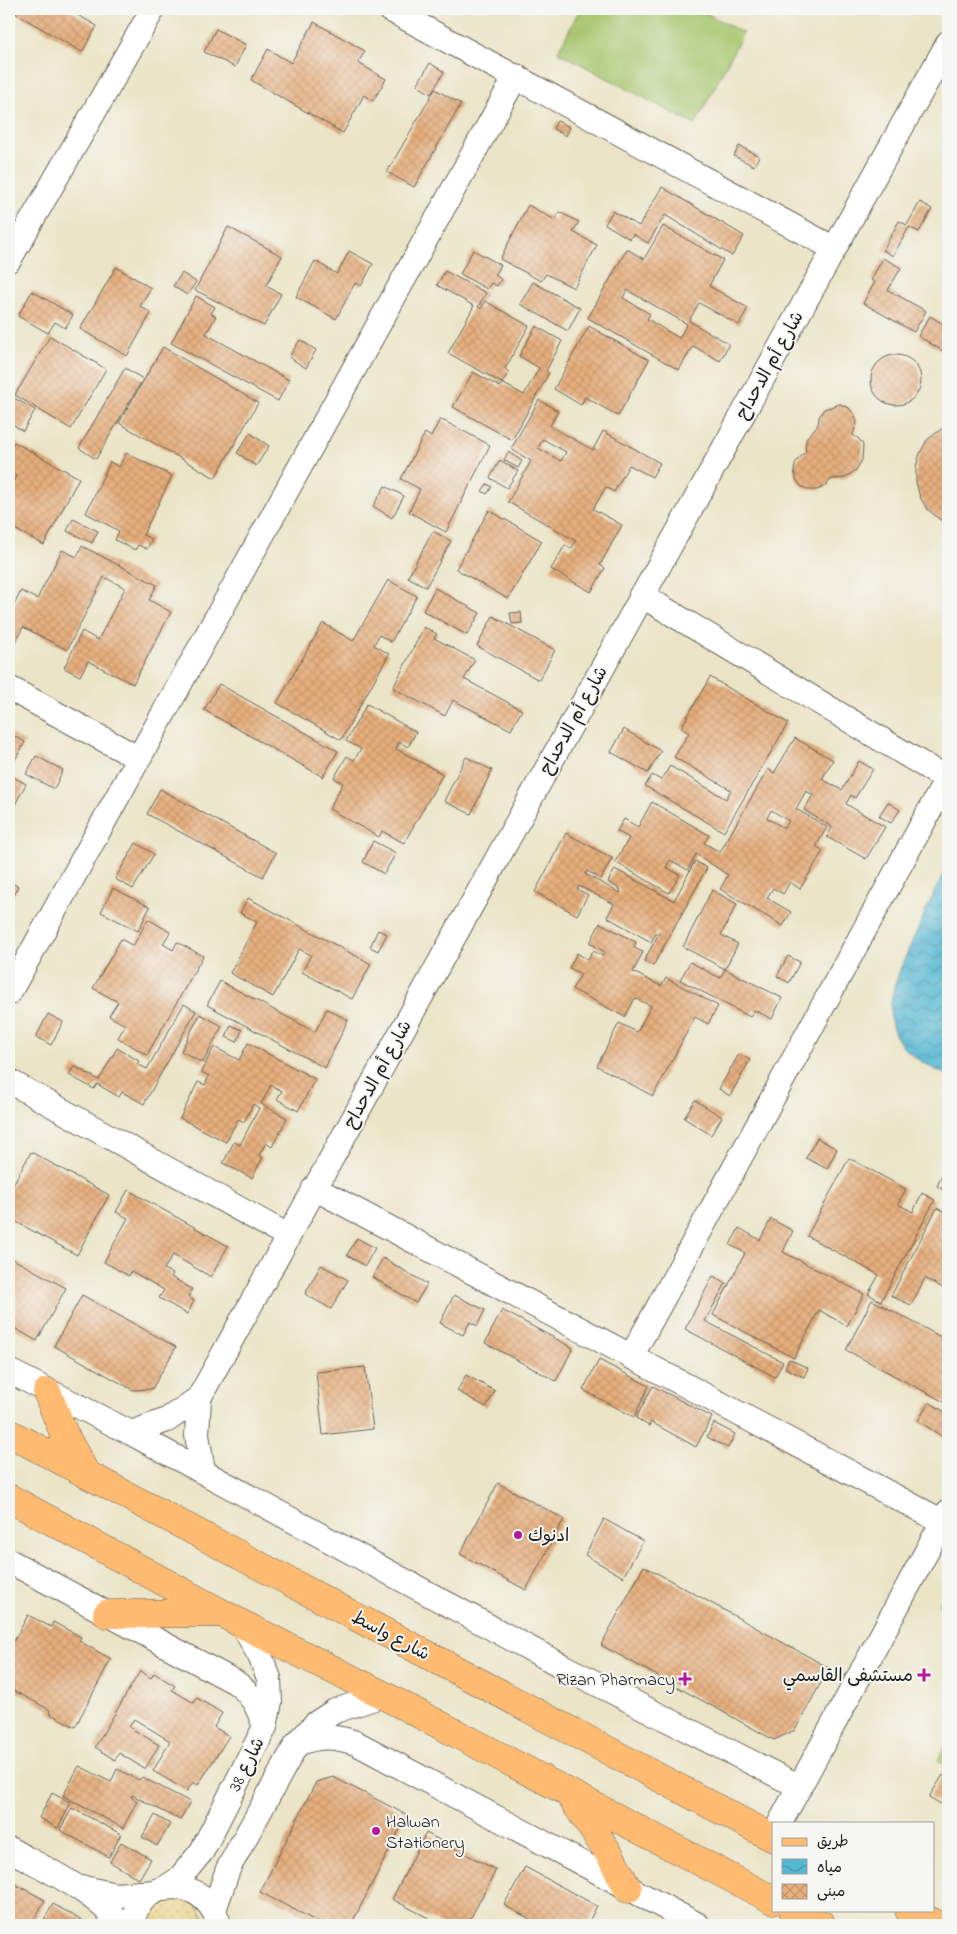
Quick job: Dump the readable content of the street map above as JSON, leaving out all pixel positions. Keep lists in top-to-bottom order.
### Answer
{
  "streets": {
    "main road": ["شارع واسط"],
    "street": ["شارع أم الدحداح", "شارع 38"]
  },
  "places": {
    "other": ["ادنوك", "Halwan Stationery"],
    "health": ["مستشفى القاسمي", "Rizan Pharmacy"]
  },
  "legend": ["طريق", "مياه", "مبنى"]
}
